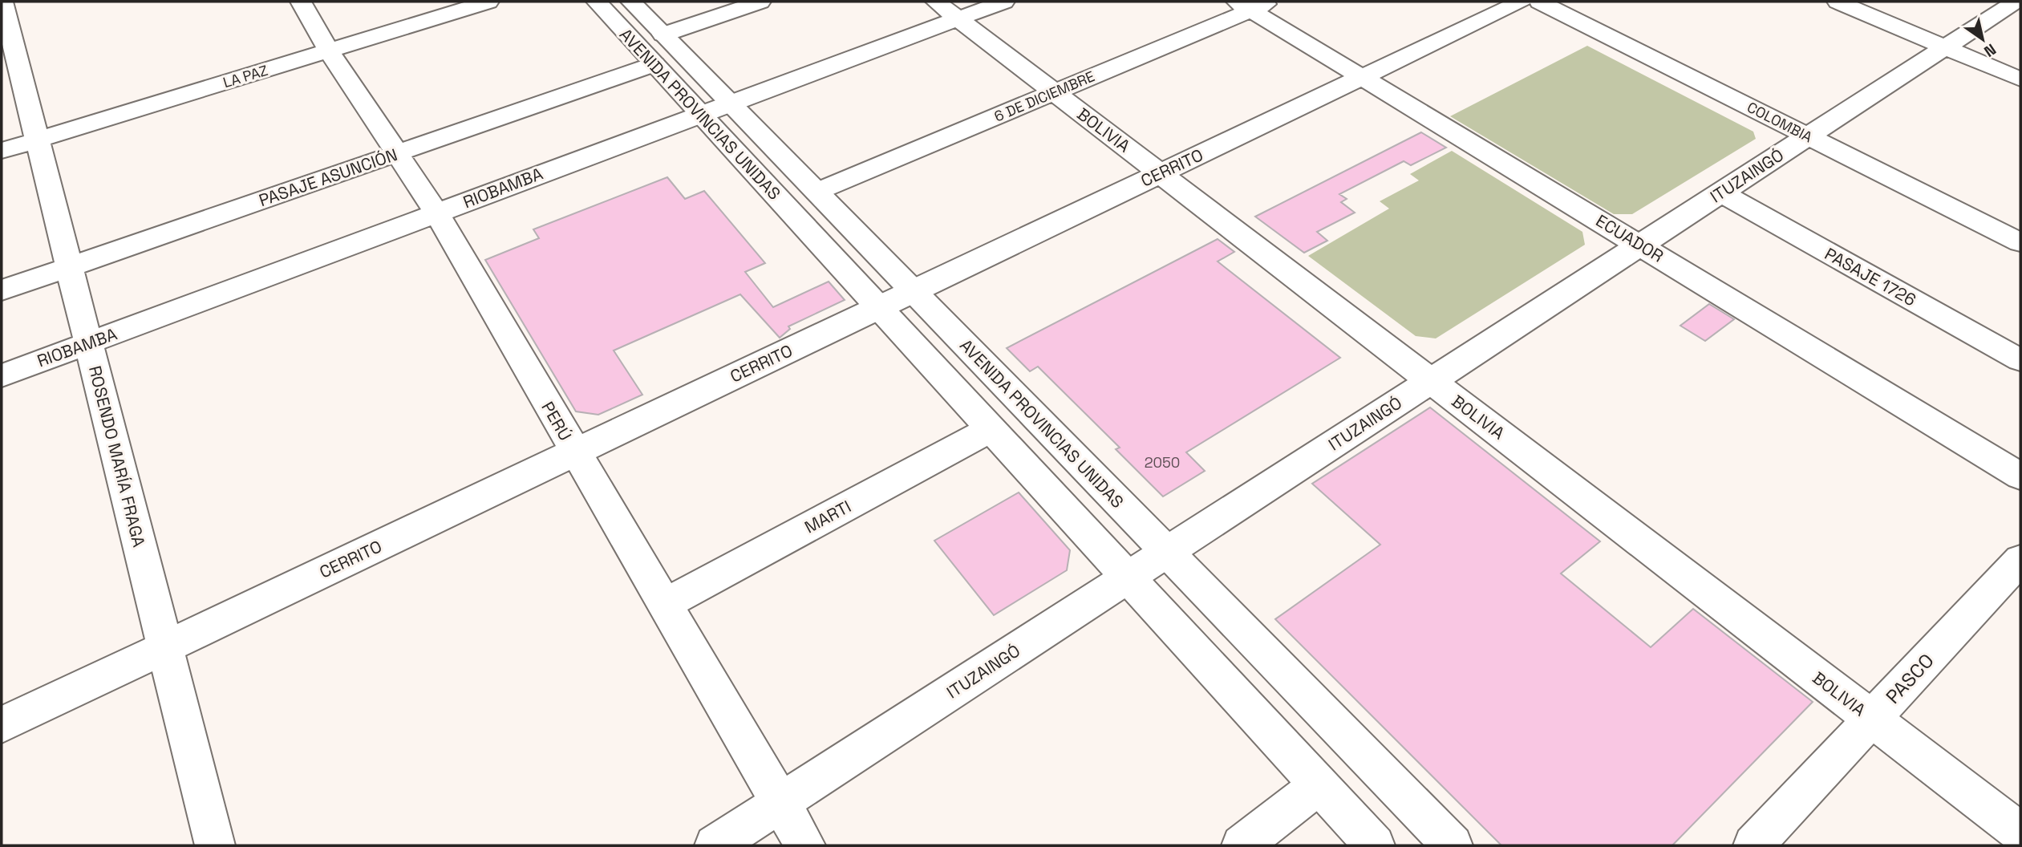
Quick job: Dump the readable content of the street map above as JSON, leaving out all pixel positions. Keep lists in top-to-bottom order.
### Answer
{
  "streets": {
    "street": [
      "LA PAZ",
      "6 DE DICIEMBRE",
      "AVENIDA PROVINCIAS UNIDAS",
      "COLOMBIA",
      "BOLIVIA",
      "CERRITO",
      "ITUZAINGÓ",
      "PASAJE ASUNCIÓN",
      "RIOBAMBA",
      "ECUADOR",
      "PASAJE 1726",
      "PERÚ",
      "ROSENDO MARÍA FRAGA",
      "MARTI",
      "PASCO"
    ]
  },
  "crossings": [
    ["LA PAZ", "PERÚ"],
    ["LA PAZ", "ROSENDO MARÍA FRAGA"],
    ["6 DE DICIEMBRE", "AVENIDA PROVINCIAS UNIDAS"],
    ["6 DE DICIEMBRE", "BOLIVIA"],
    ["6 DE DICIEMBRE", "ECUADOR"],
    ["AVENIDA PROVINCIAS UNIDAS", "CERRITO"],
    ["AVENIDA PROVINCIAS UNIDAS", "ITUZAINGÓ"],
    ["AVENIDA PROVINCIAS UNIDAS", "PASAJE ASUNCIÓN"],
    ["AVENIDA PROVINCIAS UNIDAS", "RIOBAMBA"],
    ["AVENIDA PROVINCIAS UNIDAS", "MARTI"],
    ["COLOMBIA", "ITUZAINGÓ"],
    ["BOLIVIA", "CERRITO"],
    ["BOLIVIA", "ITUZAINGÓ"],
    ["BOLIVIA", "RIOBAMBA"],
    ["BOLIVIA", "PASCO"],
    ["CERRITO", "ECUADOR"],
    ["CERRITO", "PERÚ"],
    ["CERRITO", "ROSENDO MARÍA FRAGA"],
    ["ITUZAINGÓ", "ECUADOR"],
    ["ITUZAINGÓ", "PASAJE 1726"],
    ["ITUZAINGÓ", "PERÚ"],
    ["PASAJE ASUNCIÓN", "PERÚ"],
    ["PASAJE ASUNCIÓN", "ROSENDO MARÍA FRAGA"],
    ["RIOBAMBA", "PERÚ"],
    ["RIOBAMBA", "ROSENDO MARÍA FRAGA"],
    ["PERÚ", "MARTI"]
  ],
  "house_numbers": ["2050"],
  "north": "bottom right"
}
